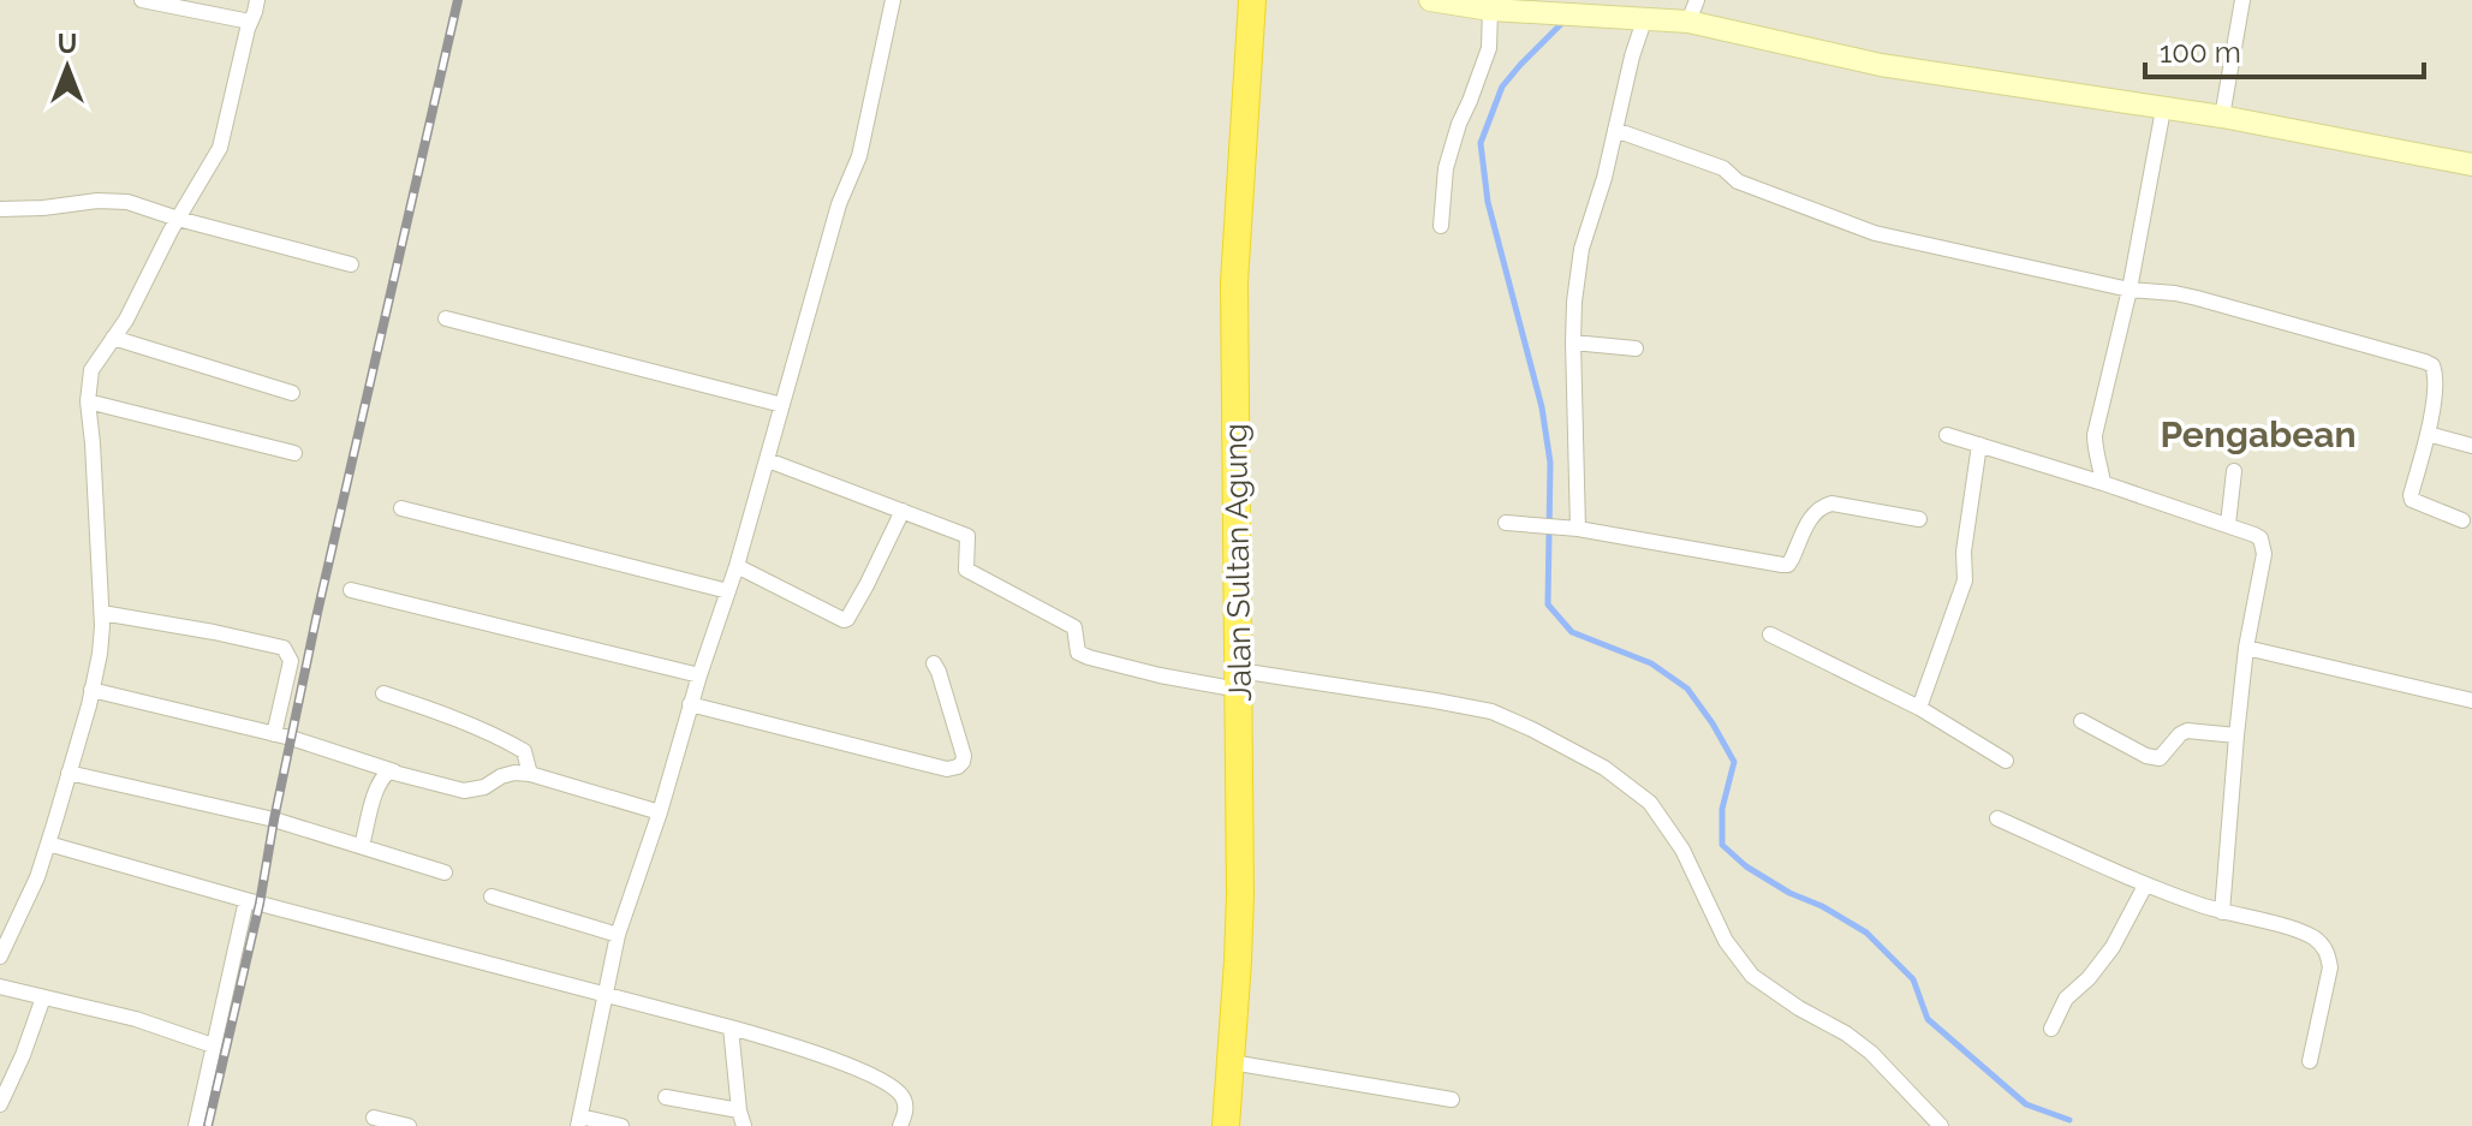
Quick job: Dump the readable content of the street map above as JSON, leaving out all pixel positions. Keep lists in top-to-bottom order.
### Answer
{
  "streets": {
    "highway": ["Jalan Sultan Agung"]
  },
  "districts": ["Pengabean"],
  "scale_bar": "100 m",
  "north": "top"
}
